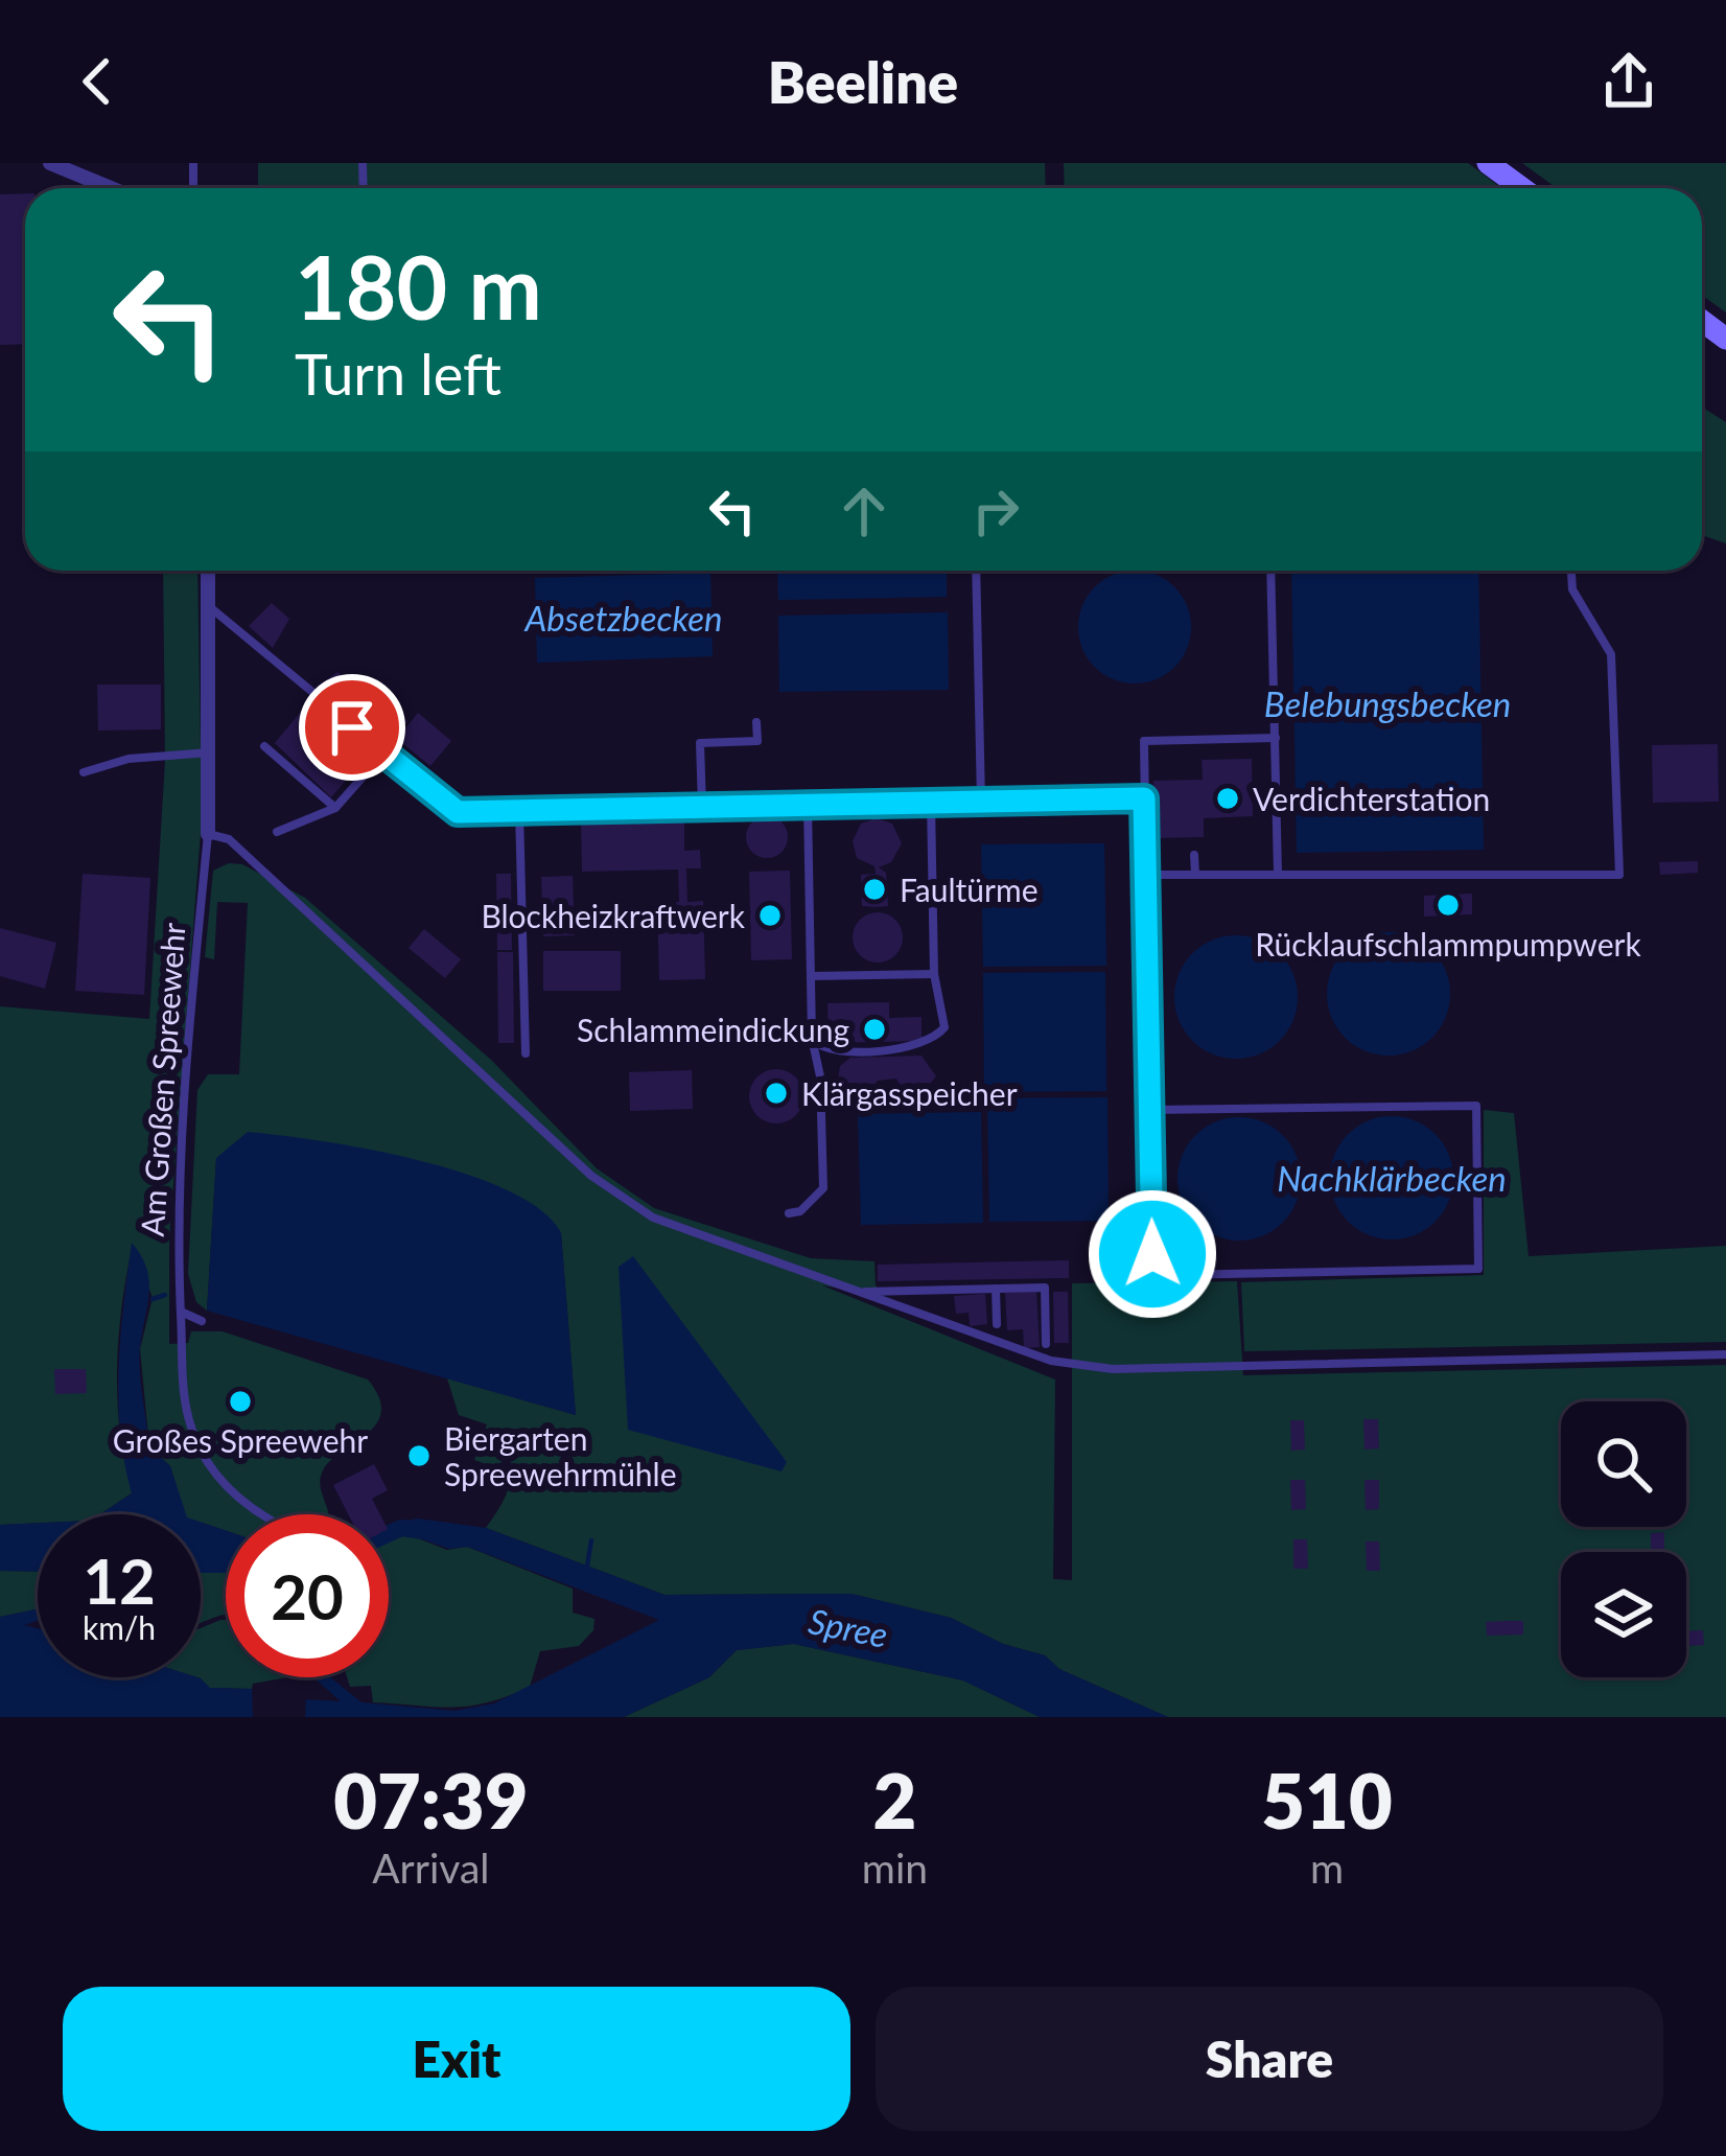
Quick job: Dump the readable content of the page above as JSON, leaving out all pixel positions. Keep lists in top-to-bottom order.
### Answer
{
  "streets": {
    "street": ["Am Großen Spreewehr"]
  },
  "water": [
    "Absetzbecken",
    "Belebungsbecken",
    "Nachklärbecken",
    "Spree"
  ],
  "places": [
    "Verdichterstation",
    "Faultürme",
    "Rücklaufschlammpumpwerk",
    "Blockheizkraftwerk",
    "Schlammeindickung",
    "Klärgasspeicher",
    "Großes Spreewehr",
    "Biergarten Spreewehrmühle"
  ],
  "page": {
    "header": "Beeline",
    "turn": ["180 m", "Turn left"],
    "speed": "12 km/h",
    "limit": "20",
    "eta": [
      "07:39",
      "Arrival",
      "2",
      "min",
      "510",
      "m"
    ],
    "buttons": ["Exit", "Share"]
  }
}
